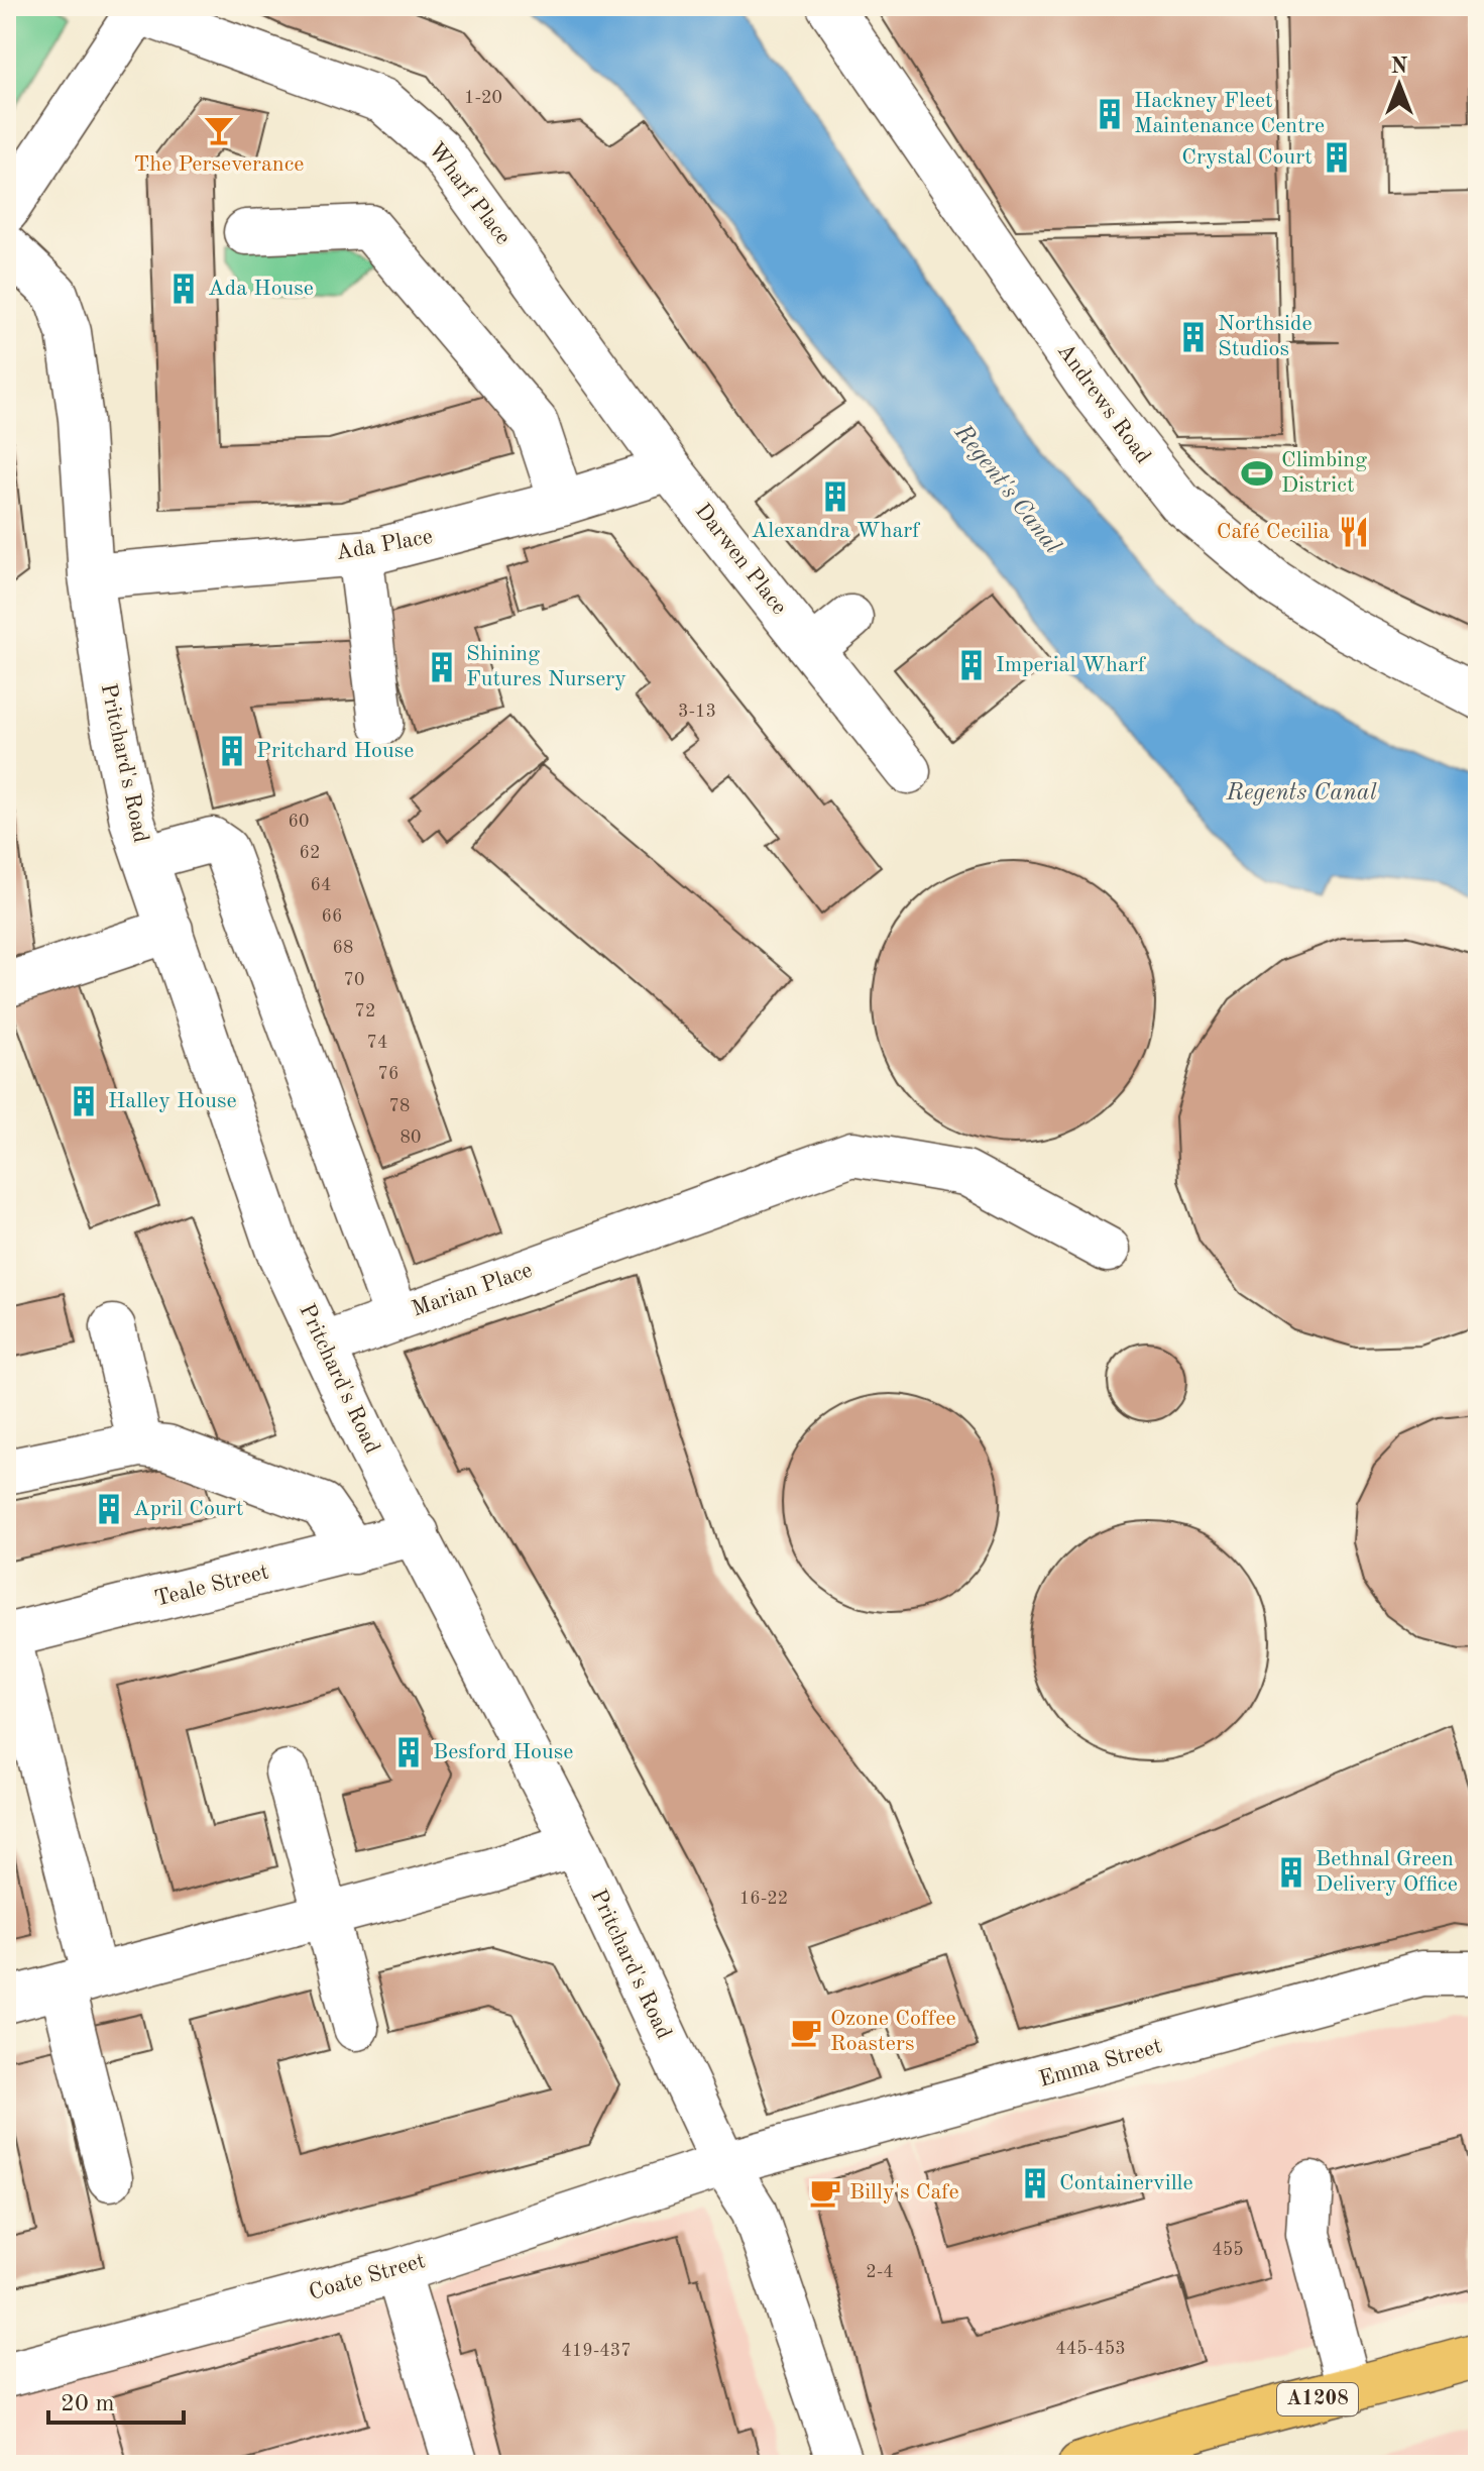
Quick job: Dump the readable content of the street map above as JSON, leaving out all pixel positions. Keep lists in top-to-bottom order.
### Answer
{
  "streets": {
    "main road": ["A1208"],
    "street": [
      "Wharf Place",
      "Andrews Road",
      "Ada Place",
      "Darwen Place",
      "Pritchard's Road",
      "Marian Place",
      "Teale Street",
      "Emma Street",
      "Coate Street"
    ]
  },
  "crossings": [
    ["Wharf Place", "Ada Place"],
    ["Wharf Place", "Darwen Place"],
    ["Ada Place", "Darwen Place"],
    ["Ada Place", "Pritchard's Road"],
    ["Pritchard's Road", "Marian Place"],
    ["Pritchard's Road", "Teale Street"],
    ["Pritchard's Road", "Emma Street"],
    ["Pritchard's Road", "Coate Street"],
    ["Emma Street", "Coate Street"]
  ],
  "water": ["Regent's Canal", "Regents Canal"],
  "places": {
    "building": [
      "Hackney Fleet Maintenance Centre",
      "Crystal Court",
      "Ada House",
      "Northside Studios",
      "Alexandra Wharf",
      "Imperial Wharf",
      "Shining Futures Nursery",
      "Pritchard House",
      "Halley House",
      "April Court",
      "Besford House",
      "Bethnal Green Delivery Office",
      "Containerville"
    ],
    "bar": ["The Perseverance"],
    "sports": ["Climbing District"],
    "restaurant": ["Café Cecilia"],
    "cafe": ["Ozone Coffee Roasters", "Billy's Cafe"]
  },
  "house_numbers": [
    "1-20",
    "3-13",
    "60",
    "62",
    "64",
    "66",
    "68",
    "70",
    "72",
    "74",
    "76",
    "78",
    "80",
    "16-22",
    "455",
    "2-4",
    "445-453",
    "419-437"
  ],
  "scale_bar": "20 m",
  "north": "top"
}
